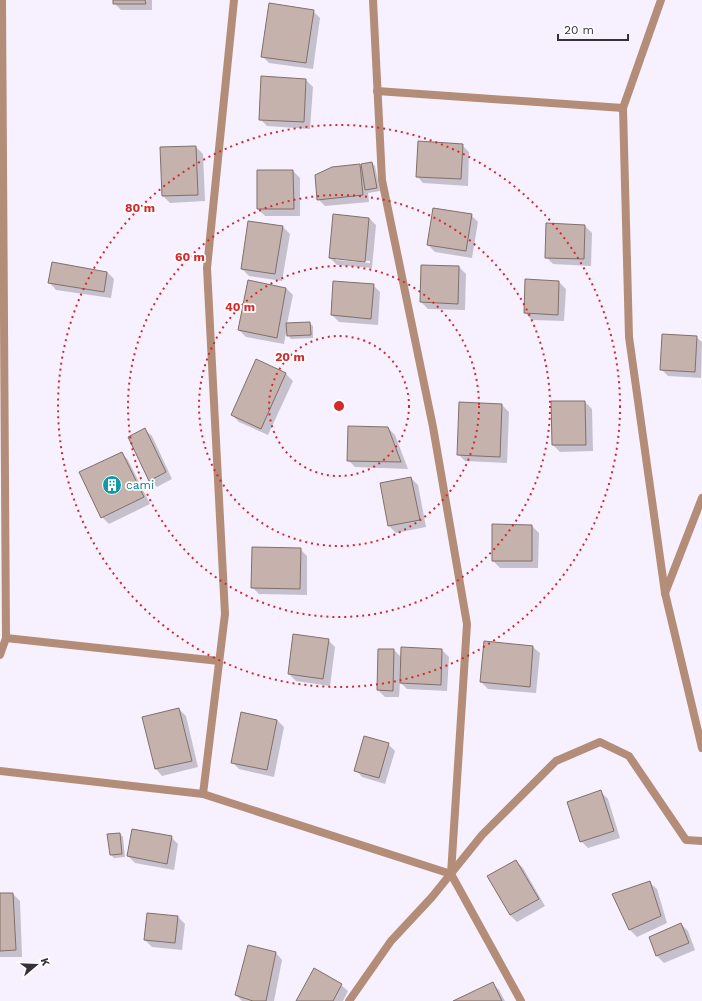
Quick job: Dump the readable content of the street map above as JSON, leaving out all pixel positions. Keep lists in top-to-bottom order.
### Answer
{
  "places": {
    "building": ["cami"]
  },
  "scale_bar": "20 m",
  "north": "right",
  "rings": [
    "80 m",
    "60 m",
    "40 m",
    "20 m"
  ]
}
